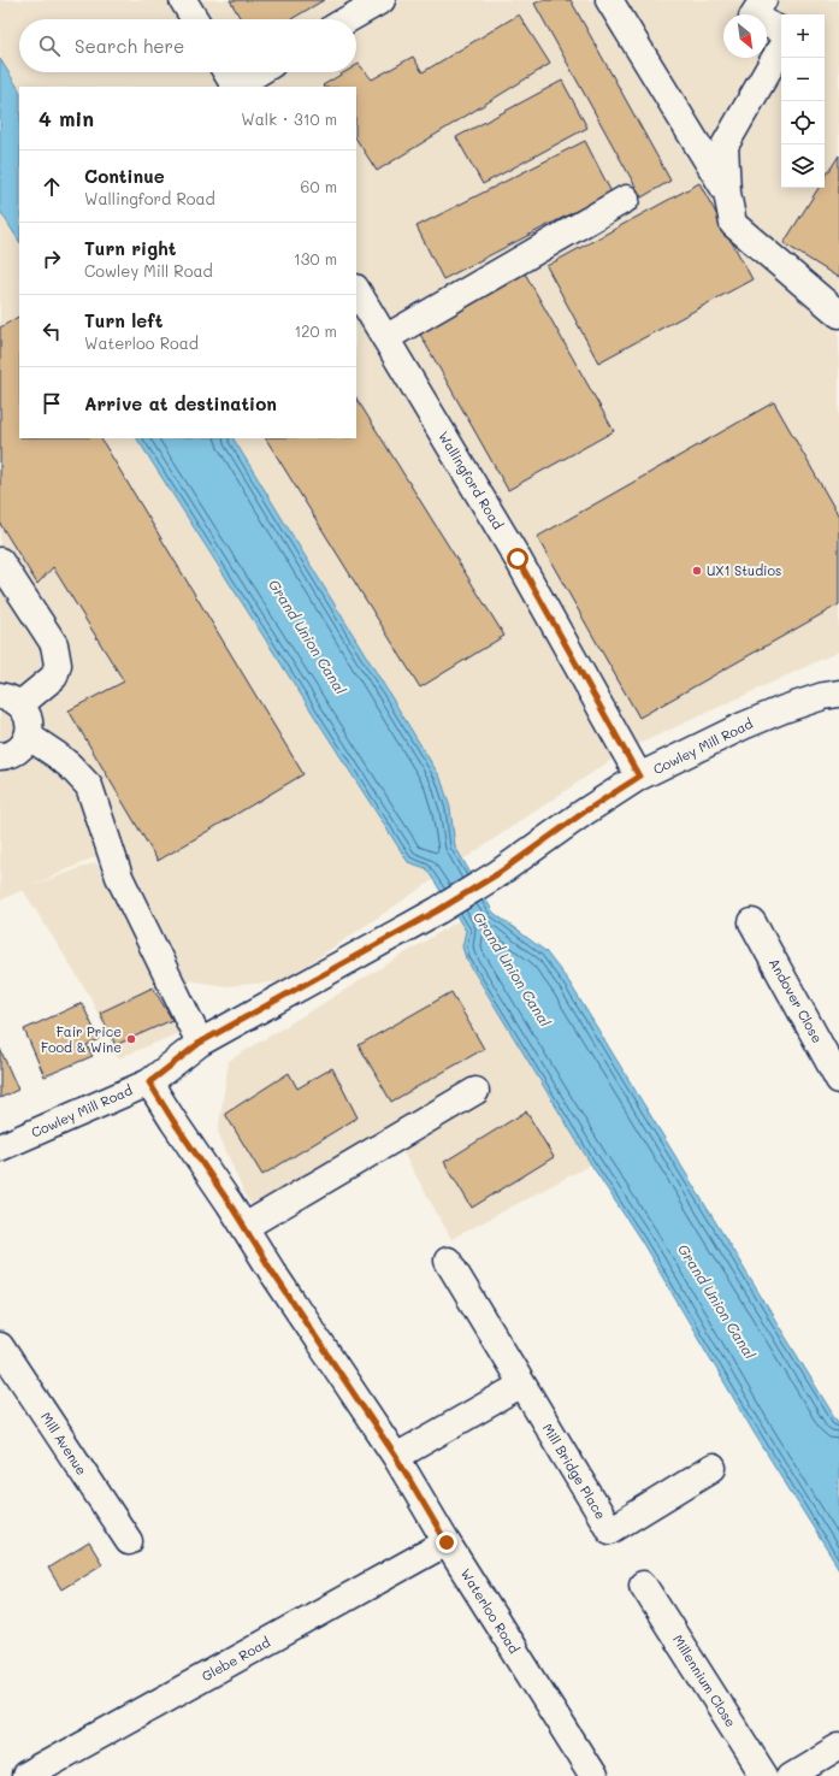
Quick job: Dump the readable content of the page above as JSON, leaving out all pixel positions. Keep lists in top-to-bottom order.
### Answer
{
  "streets": {
    "street": [
      "Wallingford Road",
      "Cowley Mill Road",
      "Andover Close",
      "Mill Avenue",
      "Mill Bridge Place",
      "Waterloo Road",
      "Glebe Road",
      "Millennium Close"
    ]
  },
  "crossings": [
    ["Wallingford Road", "Cowley Mill Road"],
    ["Cowley Mill Road", "Waterloo Road"],
    ["Waterloo Road", "Glebe Road"]
  ],
  "water": ["Grand Union Canal"],
  "places": ["UX1 Studios", "Fair Price Food & Wine"],
  "north": "bottom right",
  "page": {
    "map_buttons": ["+", "−"],
    "search": "Search here",
    "heading": ["4 min", "Walk · 310 m"],
    "list": [
      ["Continue", "Wallingford Road", "60 m"],
      ["Turn right", "Cowley Mill Road", "130 m"],
      ["Turn left", "Waterloo Road", "120 m"],
      "Arrive at destination"
    ]
  }
}
